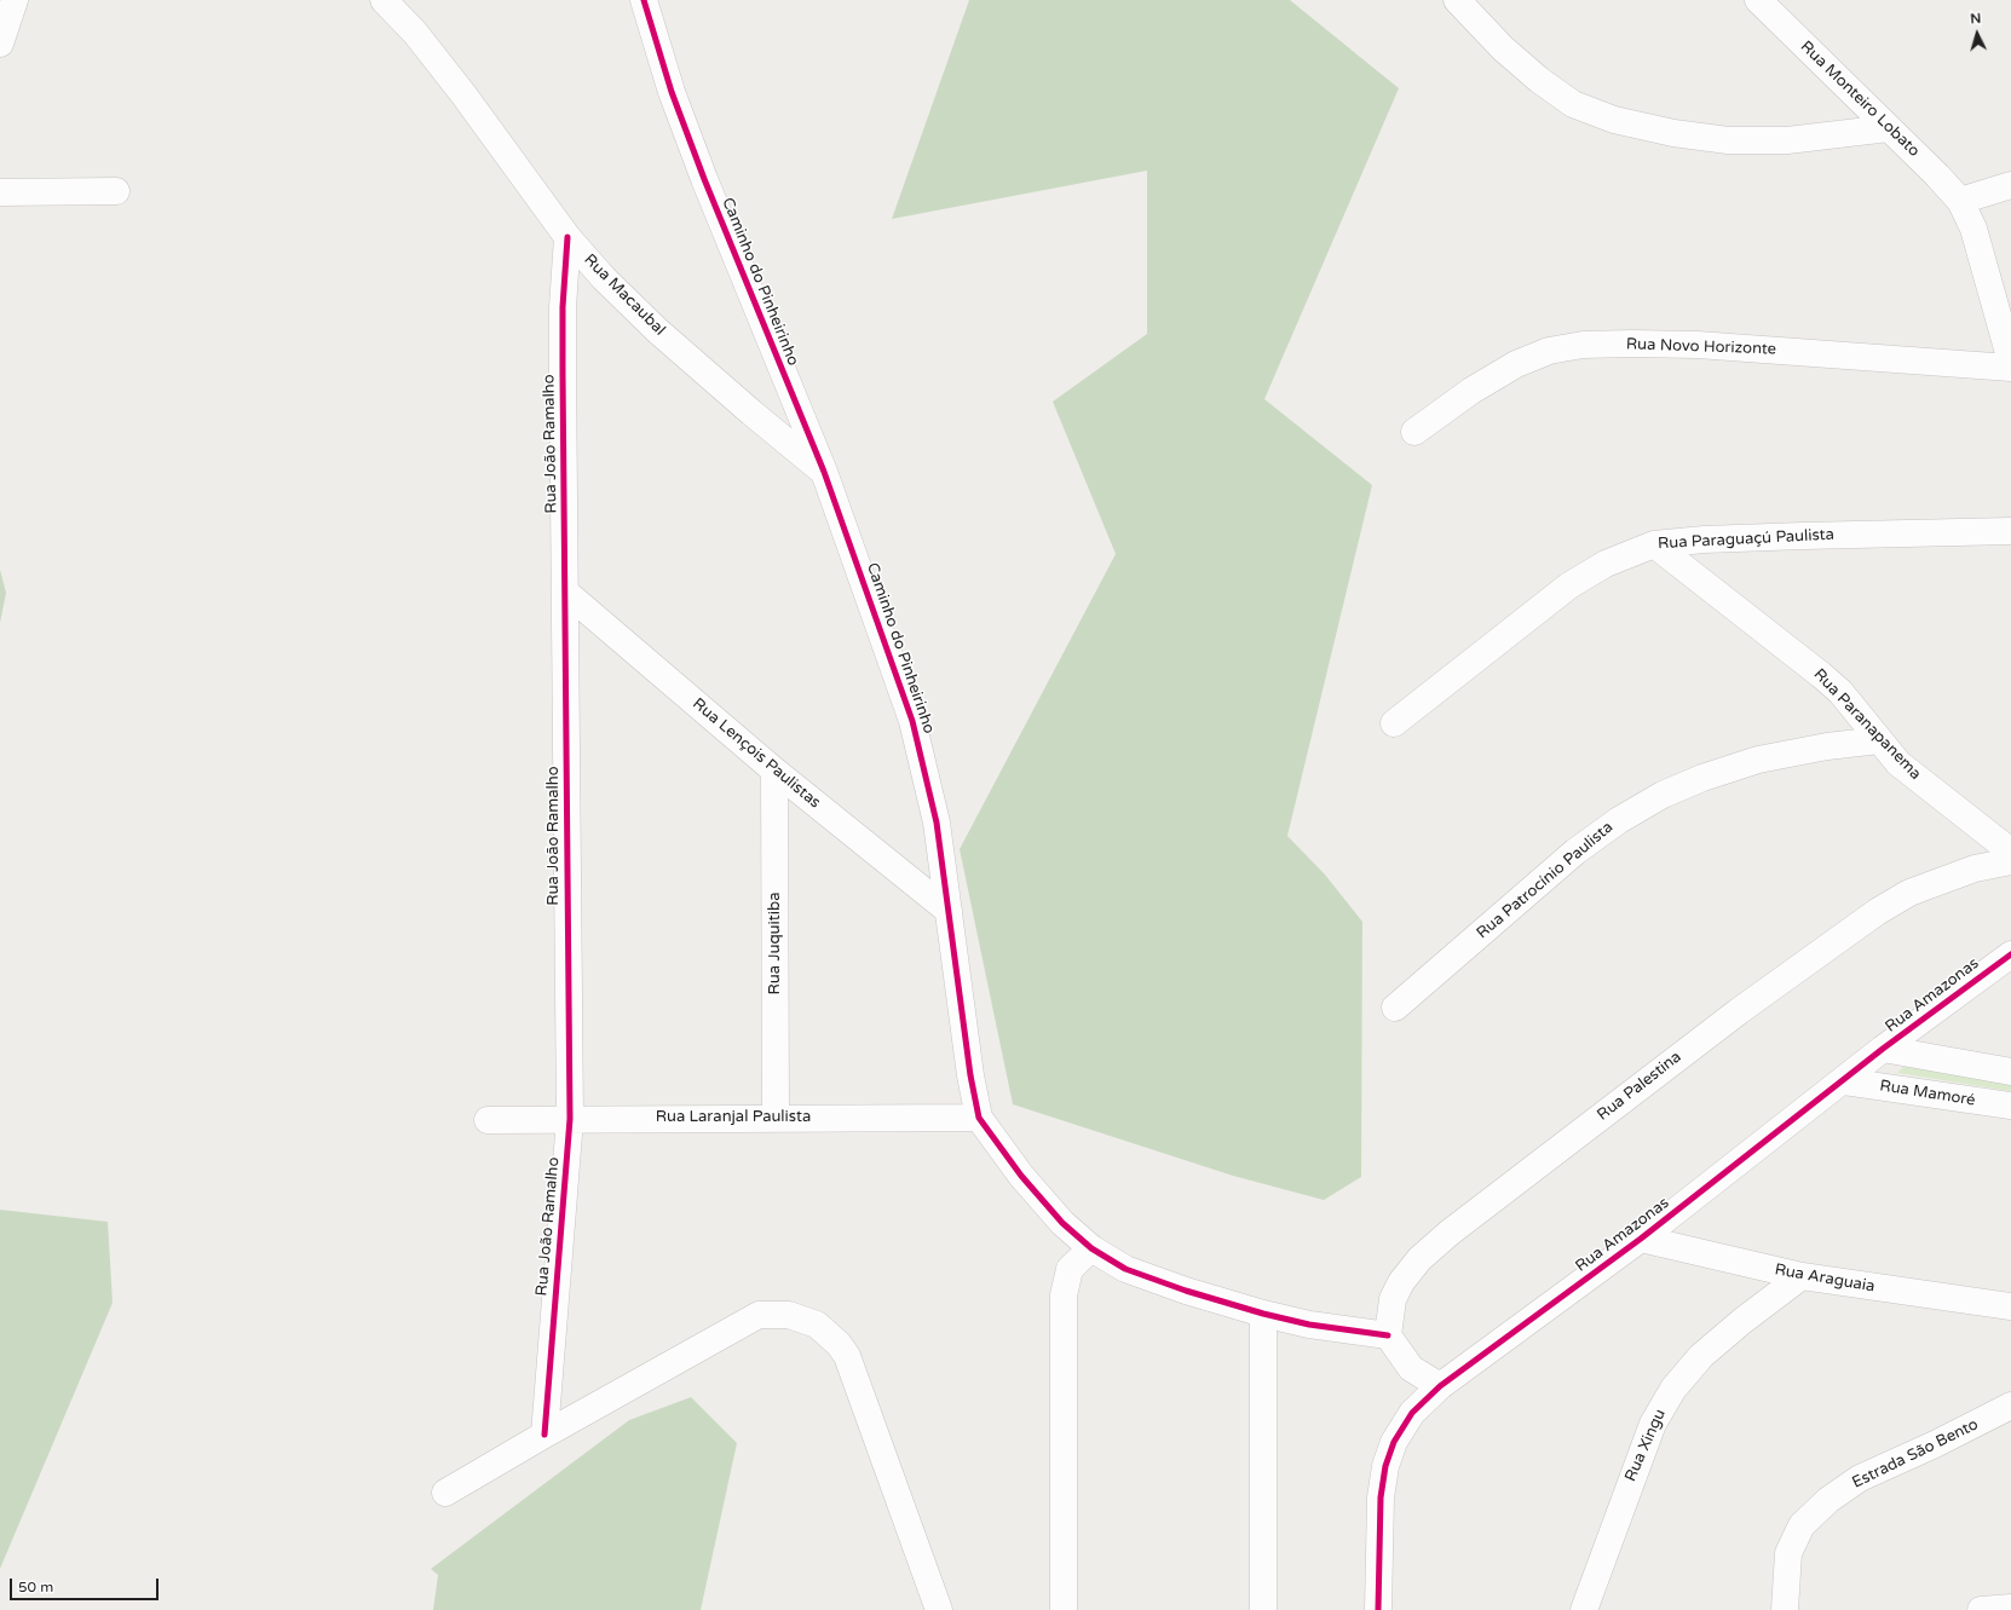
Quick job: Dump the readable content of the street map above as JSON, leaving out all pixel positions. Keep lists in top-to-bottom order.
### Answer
{
  "streets": {
    "street": [
      "Rua Monteiro Lobato",
      "Caminho do Pinheirinho",
      "Rua Macaubal",
      "Rua Novo Horizonte",
      "Rua João Ramalho",
      "Rua Paraguaçú Paulista",
      "Rua Paranapanema",
      "Rua Lençois Paulistas",
      "Rua Patrocínio Paulista",
      "Rua Juquitiba",
      "Rua Amazonas",
      "Rua Palestina",
      "Rua Mamoré",
      "Rua Laranjal Paulista",
      "Rua Araguaia",
      "Rua Xingu",
      "Estrada São Bento"
    ]
  },
  "crossings": [
    ["Caminho do Pinheirinho", "Rua Macaubal"],
    ["Caminho do Pinheirinho", "Rua Lençois Paulistas"],
    ["Caminho do Pinheirinho", "Rua Palestina"],
    ["Caminho do Pinheirinho", "Rua Laranjal Paulista"],
    ["Rua Macaubal", "Rua João Ramalho"],
    ["Rua João Ramalho", "Rua Lençois Paulistas"],
    ["Rua João Ramalho", "Rua Laranjal Paulista"],
    ["Rua Paraguaçú Paulista", "Rua Paranapanema"],
    ["Rua Paranapanema", "Rua Patrocínio Paulista"],
    ["Rua Lençois Paulistas", "Rua Juquitiba"],
    ["Rua Juquitiba", "Rua Laranjal Paulista"],
    ["Rua Amazonas", "Rua Mamoré"],
    ["Rua Amazonas", "Rua Araguaia"],
    ["Rua Araguaia", "Rua Xingu"]
  ],
  "scale_bar": "50 m",
  "north": "top"
}
